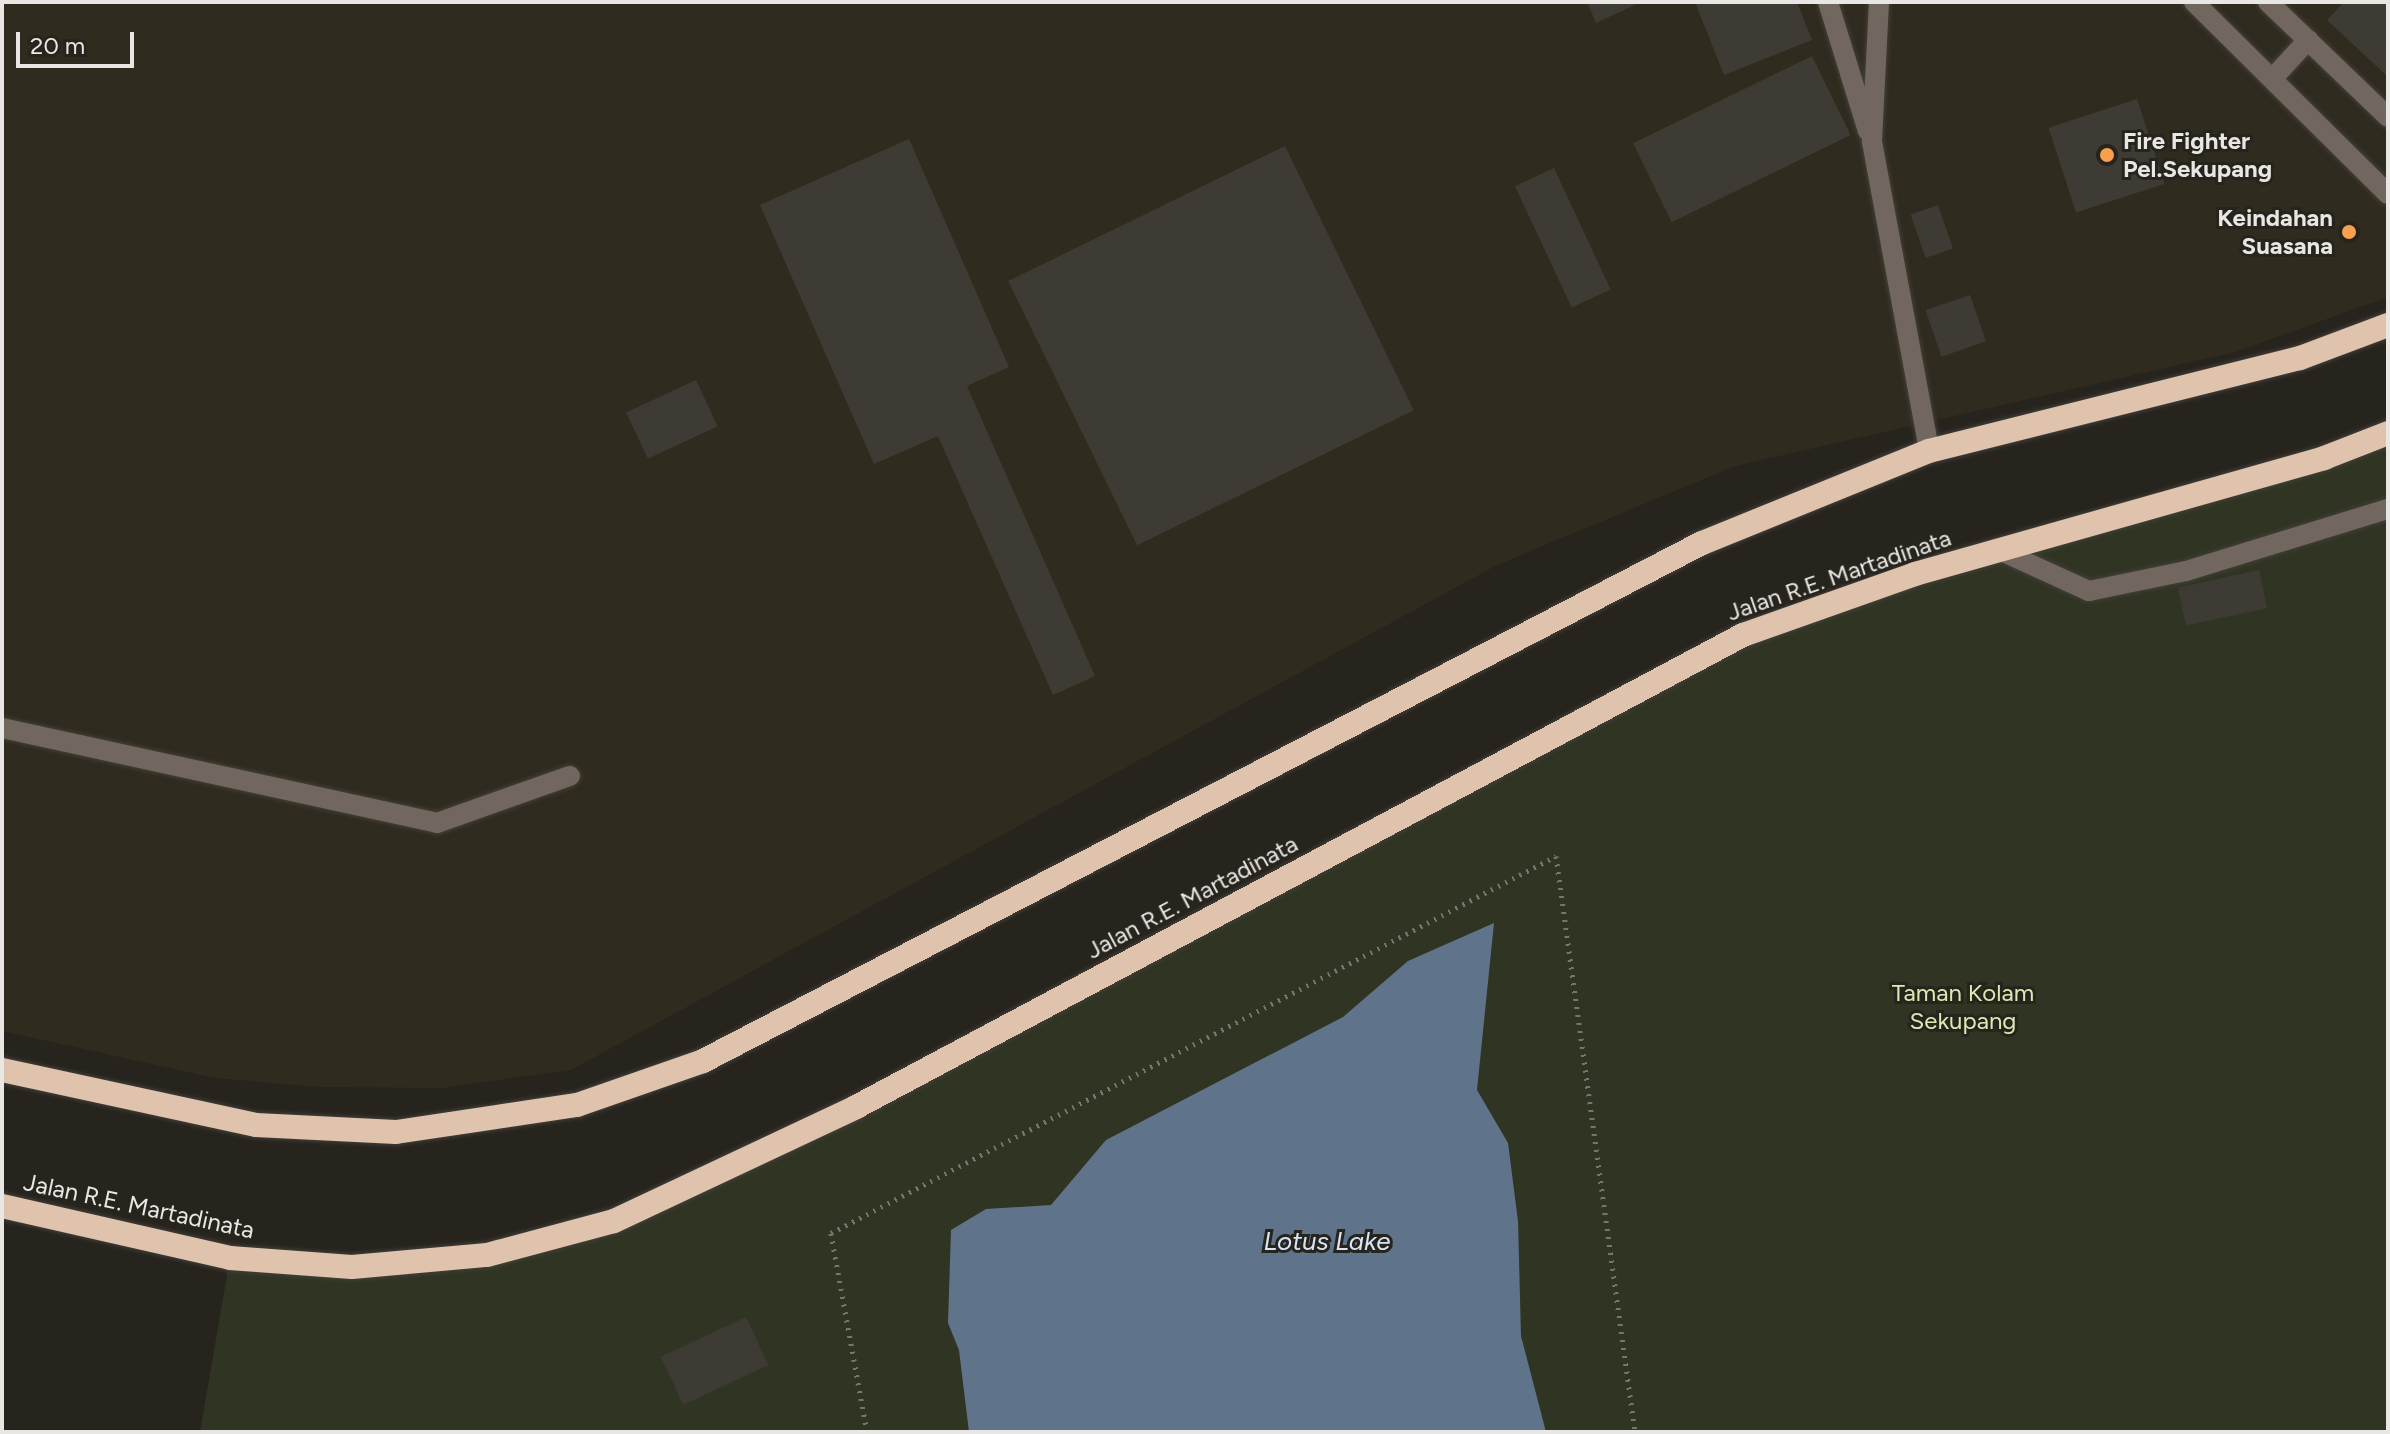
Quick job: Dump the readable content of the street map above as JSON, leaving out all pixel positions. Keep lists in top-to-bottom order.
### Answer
{
  "streets": {
    "highway": ["Jalan R.E. Martadinata"]
  },
  "water": ["Lotus Lake"],
  "parks": ["Taman Kolam Sekupang"],
  "places": ["Fire Fighter Pel.Sekupang", "Keindahan Suasana"],
  "scale_bar": "20 m"
}
